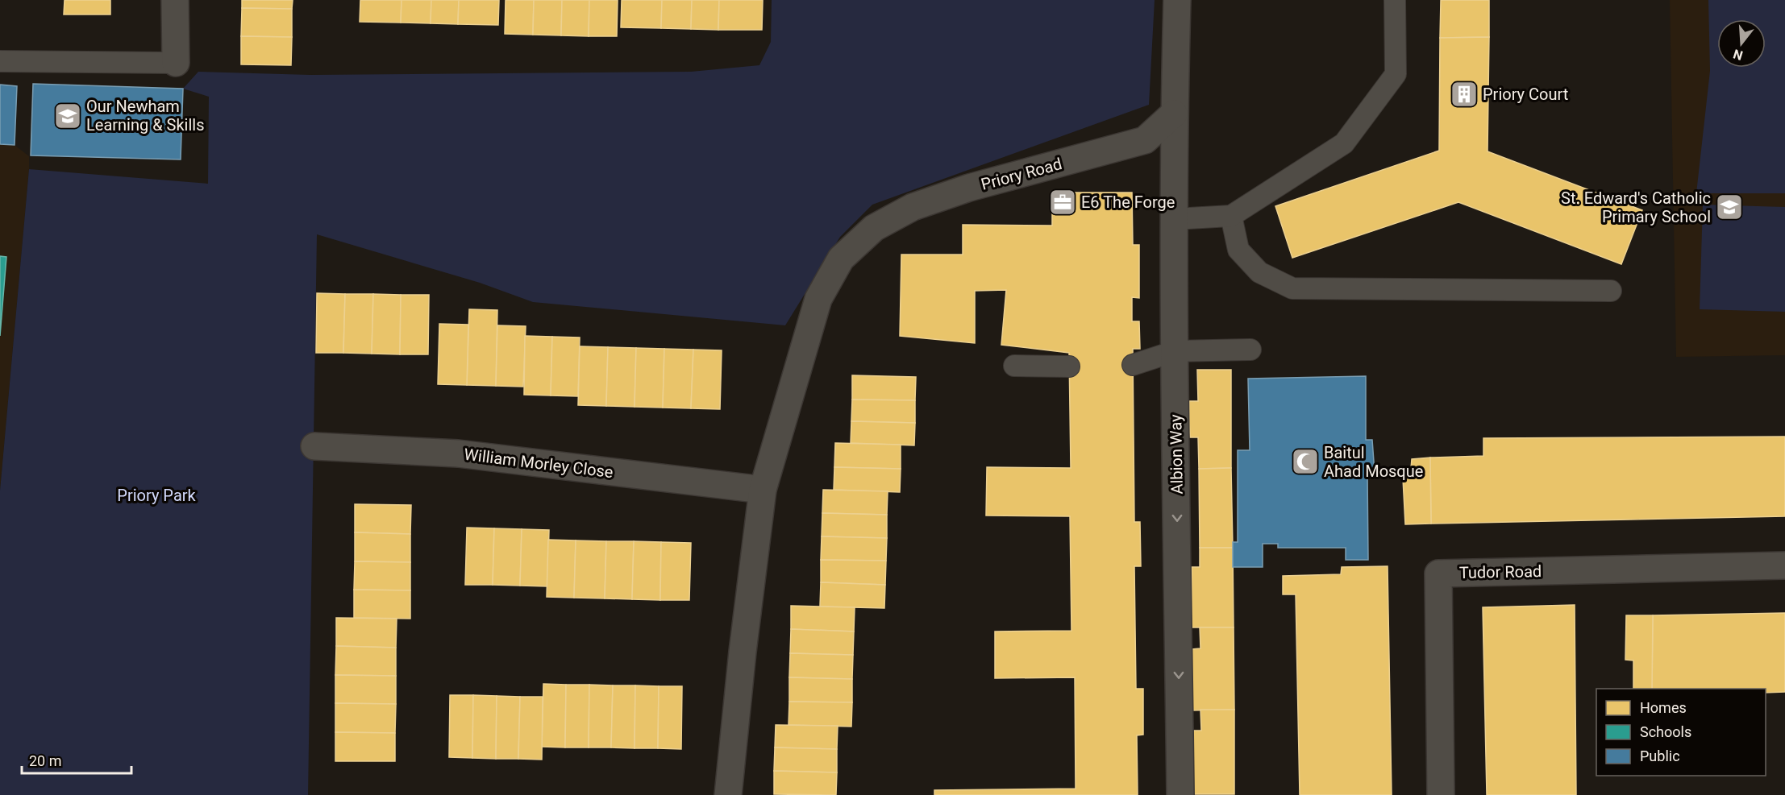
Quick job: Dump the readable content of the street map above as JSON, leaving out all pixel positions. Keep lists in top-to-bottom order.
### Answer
{
  "streets": {
    "street": [
      "Priory Road",
      "Albion Way",
      "William Morley Close",
      "Tudor Road"
    ]
  },
  "crossings": [
    ["Priory Road", "Albion Way"],
    ["Priory Road", "William Morley Close"]
  ],
  "one_way": ["Albion Way"],
  "parks": ["Priory Park"],
  "places": {
    "building": ["Priory Court"],
    "school or university": ["Our Newham Learning & Skills", "St. Edward's Catholic Primary School"],
    "office": ["E6 The Forge"],
    "mosque": ["Baitul Ahad Mosque"]
  },
  "legend": ["Homes", "Schools", "Public"],
  "scale_bar": "20 m",
  "north": "bottom"
}
